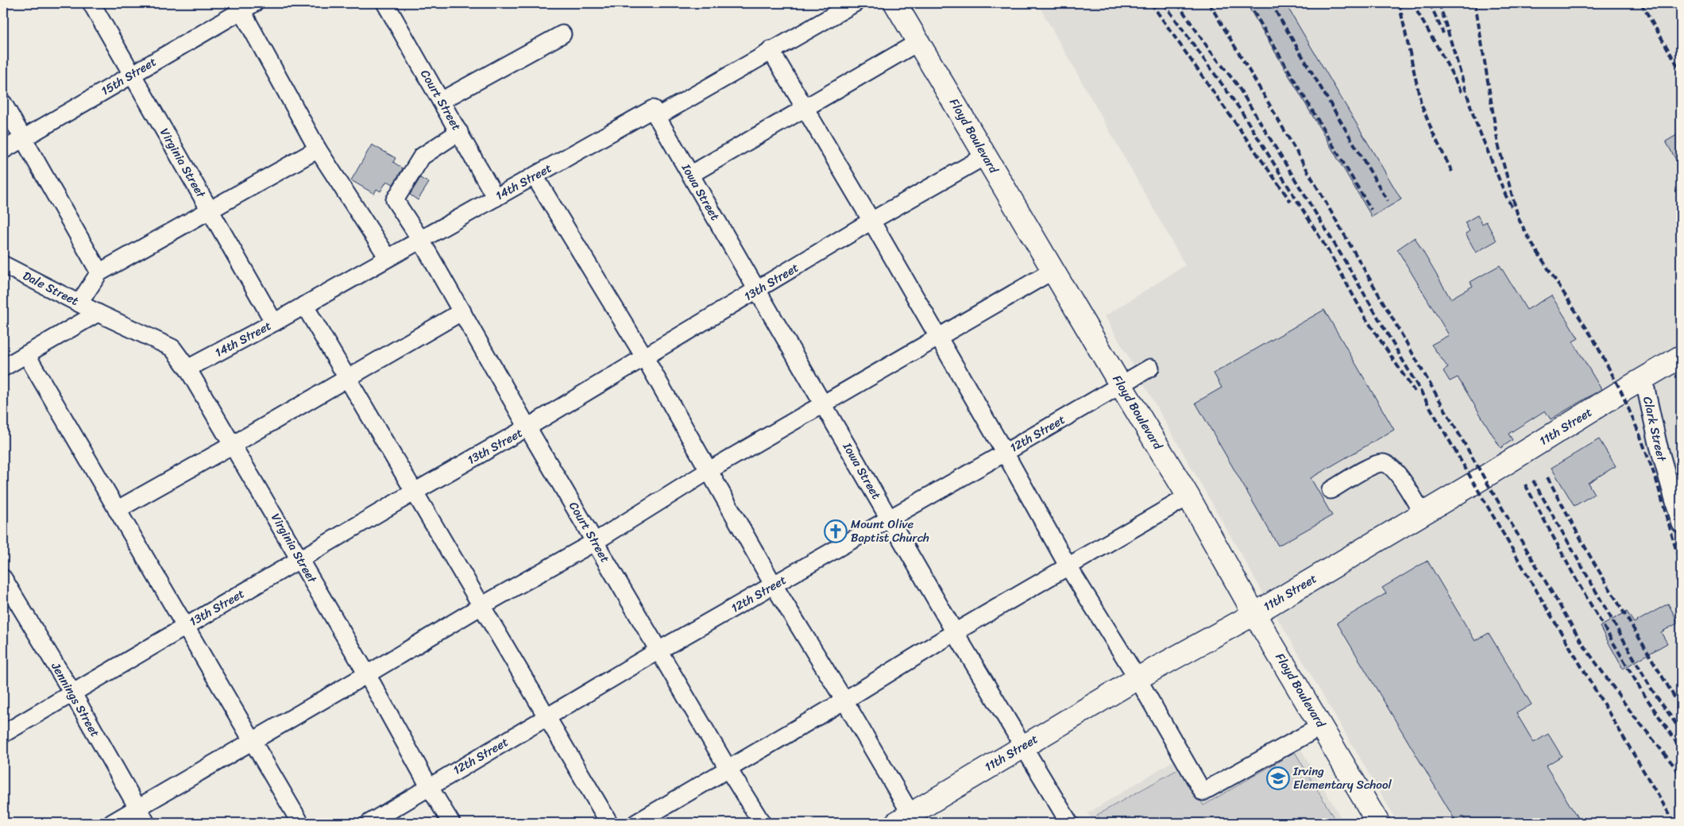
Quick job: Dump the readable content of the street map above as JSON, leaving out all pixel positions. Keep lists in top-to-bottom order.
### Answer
{
  "streets": {
    "main road": ["Floyd Boulevard", "11th Street"],
    "street": [
      "15th Street",
      "Court Street",
      "Virginia Street",
      "14th Street",
      "Iowa Street",
      "13th Street",
      "Dale Street",
      "Clark Street",
      "12th Street",
      "Jennings Street"
    ]
  },
  "crossings": [
    ["15th Street", "Virginia Street"],
    ["Court Street", "14th Street"],
    ["Court Street", "13th Street"],
    ["Court Street", "12th Street"],
    ["Floyd Boulevard", "13th Street"],
    ["Floyd Boulevard", "11th Street"],
    ["Floyd Boulevard", "12th Street"],
    ["Virginia Street", "14th Street"],
    ["Virginia Street", "13th Street"],
    ["Virginia Street", "Dale Street"],
    ["Virginia Street", "12th Street"],
    ["14th Street", "Iowa Street"],
    ["Iowa Street", "13th Street"],
    ["Iowa Street", "11th Street"],
    ["Iowa Street", "12th Street"],
    ["13th Street", "Jennings Street"],
    ["11th Street", "Clark Street"]
  ],
  "places": {
    "church": ["Mount Olive Baptist Church"],
    "school or university": ["Irving Elementary School"]
  }
}
